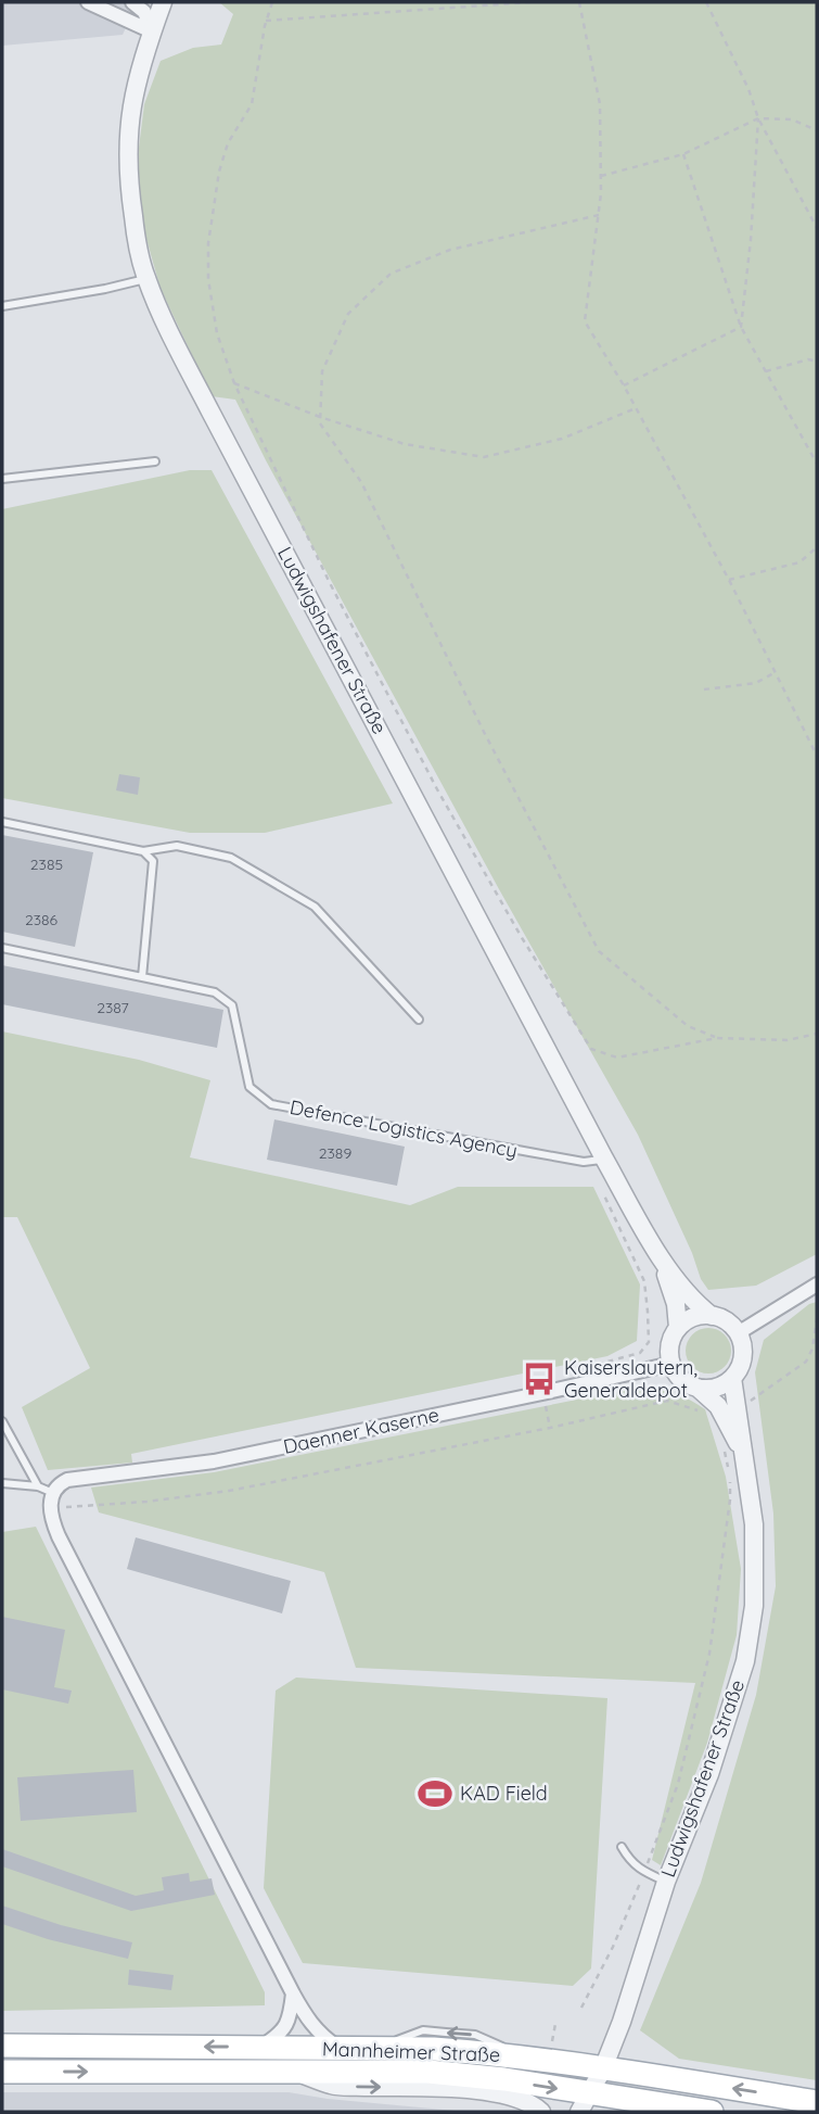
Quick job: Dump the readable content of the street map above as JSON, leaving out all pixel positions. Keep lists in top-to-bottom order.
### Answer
{
  "streets": {
    "main road": ["Mannheimer Straße"],
    "street": ["Ludwigshafener Straße", "Daenner Kaserne"],
    "lane": ["Defence Logistics Agency"]
  },
  "crossings": [
    ["Ludwigshafener Straße", "Defence Logistics Agency"],
    ["Ludwigshafener Straße", "Daenner Kaserne"],
    ["Ludwigshafener Straße", "Mannheimer Straße"]
  ],
  "places": {
    "bus stop": ["Kaiserslautern, Generaldepot"],
    "sports": ["KAD Field"]
  },
  "house_numbers": [
    "2385",
    "2386",
    "2387",
    "2389"
  ]
}
